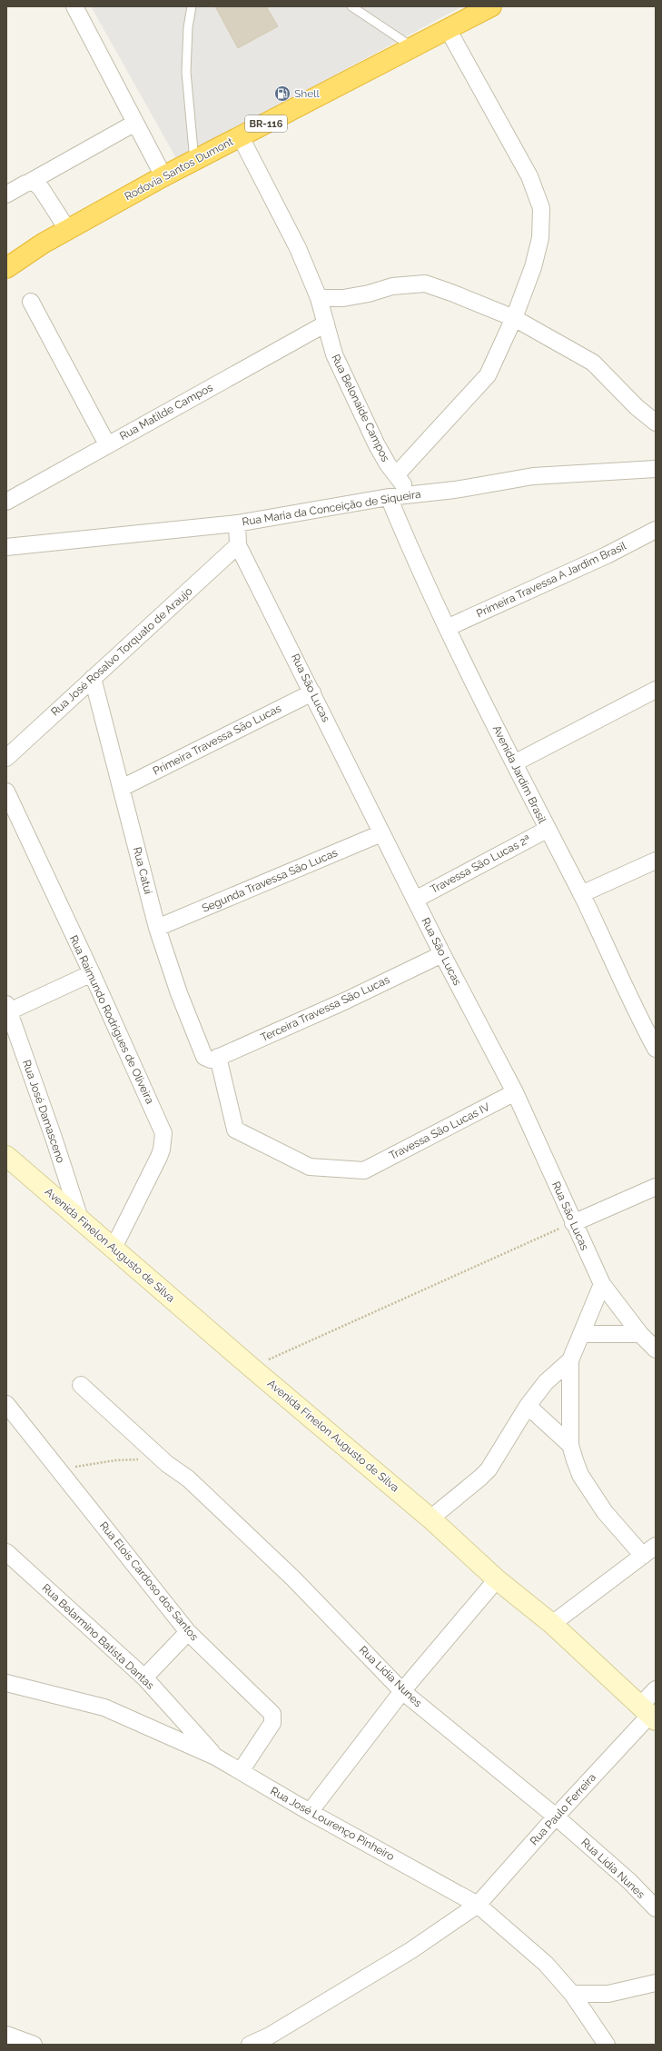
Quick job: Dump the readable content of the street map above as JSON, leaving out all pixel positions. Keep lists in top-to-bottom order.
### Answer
{
  "streets": {
    "highway": ["BR-116", "Rodovia Santos Dumont"],
    "street": [
      "Rua Belonaide Campos",
      "Rua Matilde Campos",
      "Rua Maria da Conceição de Siqueira",
      "Primeira Travessa A Jardim Brasil",
      "Rua José Rosalvo Torquato de Araujo",
      "Rua São Lucas",
      "Primeira Travessa São Lucas",
      "Avenida Jardim Brasil",
      "Travessa São Lucas 2ª",
      "Rua Catui",
      "Segunda Travessa São Lucas",
      "Terceira Travessa São Lucas",
      "Rua Raimundo Rodrigues de Oliveira",
      "Rua José Damasceno",
      "Travessa São Lucas IV",
      "Avenida Finelon Augusto de Silva",
      "Rua Elois Cardoso dos Santos",
      "Rua Belarmino Batista Dantas",
      "Rua Lidia Nunes",
      "Rua Paulo Ferreira",
      "Rua José Lourenço Pinheiro"
    ]
  },
  "crossings": [
    ["Rodovia Santos Dumont", "Rua Belonaide Campos"],
    ["Rua Belonaide Campos", "Rua Matilde Campos"],
    ["Rua Belonaide Campos", "Rua Maria da Conceição de Siqueira"],
    ["Rua Maria da Conceição de Siqueira", "Avenida Jardim Brasil"],
    ["Primeira Travessa A Jardim Brasil", "Avenida Jardim Brasil"],
    ["Rua José Rosalvo Torquato de Araujo", "Rua São Lucas"],
    ["Rua José Rosalvo Torquato de Araujo", "Rua Catui"],
    ["Rua São Lucas", "Primeira Travessa São Lucas"],
    ["Rua São Lucas", "Travessa São Lucas 2ª"],
    ["Rua São Lucas", "Segunda Travessa São Lucas"],
    ["Rua São Lucas", "Terceira Travessa São Lucas"],
    ["Rua São Lucas", "Travessa São Lucas IV"],
    ["Primeira Travessa São Lucas", "Rua Catui"],
    ["Avenida Jardim Brasil", "Travessa São Lucas 2ª"],
    ["Rua Catui", "Segunda Travessa São Lucas"],
    ["Rua Catui", "Terceira Travessa São Lucas"],
    ["Rua Catui", "Travessa São Lucas IV"],
    ["Rua Raimundo Rodrigues de Oliveira", "Avenida Finelon Augusto de Silva"],
    ["Rua José Damasceno", "Avenida Finelon Augusto de Silva"],
    ["Avenida Finelon Augusto de Silva", "Rua Paulo Ferreira"],
    ["Rua Elois Cardoso dos Santos", "Rua José Lourenço Pinheiro"],
    ["Rua Belarmino Batista Dantas", "Rua José Lourenço Pinheiro"],
    ["Rua Lidia Nunes", "Rua Paulo Ferreira"],
    ["Rua Paulo Ferreira", "Rua José Lourenço Pinheiro"]
  ],
  "places": {
    "fuel station": ["Shell"]
  }
}
